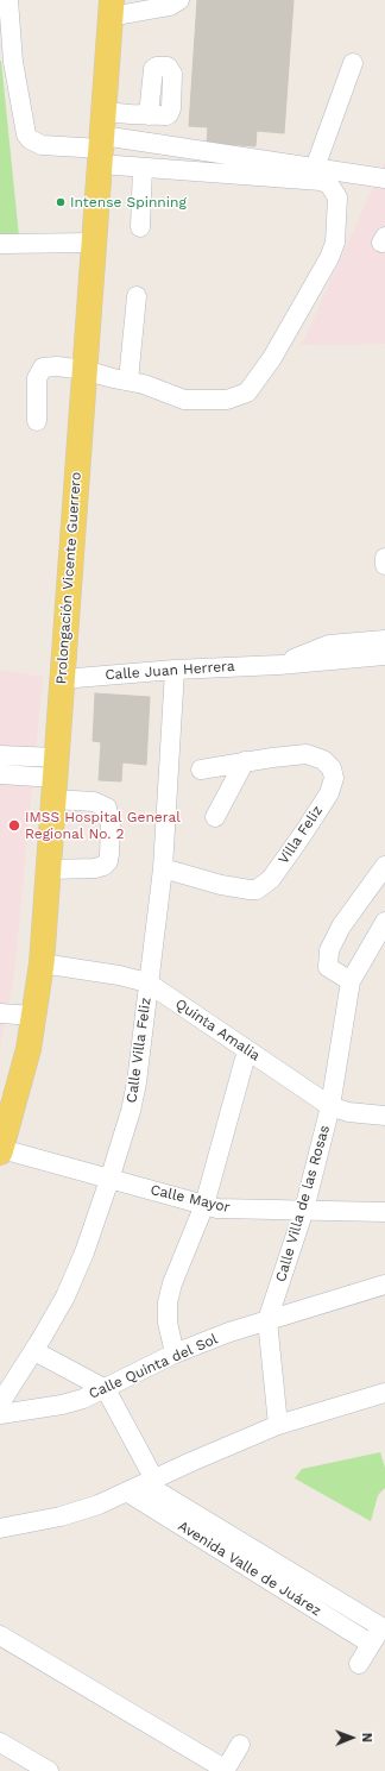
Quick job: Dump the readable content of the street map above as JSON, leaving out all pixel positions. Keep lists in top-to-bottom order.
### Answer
{
  "streets": {
    "main road": ["Prolongación Vicente Guerrero"],
    "street": [
      "Calle Juan Herrera",
      "Villa Feliz",
      "Quinta Amalia",
      "Calle Villa Feliz",
      "Calle Mayor",
      "Calle Villa de las Rosas",
      "Calle Quinta del Sol",
      "Avenida Valle de Juárez"
    ]
  },
  "crossings": [
    ["Prolongación Vicente Guerrero", "Calle Juan Herrera"],
    ["Prolongación Vicente Guerrero", "Quinta Amalia"],
    ["Prolongación Vicente Guerrero", "Calle Mayor"],
    ["Calle Juan Herrera", "Calle Villa Feliz"],
    ["Villa Feliz", "Calle Villa Feliz"],
    ["Quinta Amalia", "Calle Villa Feliz"],
    ["Quinta Amalia", "Calle Villa de las Rosas"],
    ["Calle Villa Feliz", "Calle Mayor"],
    ["Calle Mayor", "Calle Villa de las Rosas"],
    ["Calle Villa de las Rosas", "Calle Quinta del Sol"]
  ],
  "places": ["Intense Spinning", "IMSS Hospital General Regional No. 2"],
  "north": "right"
}
